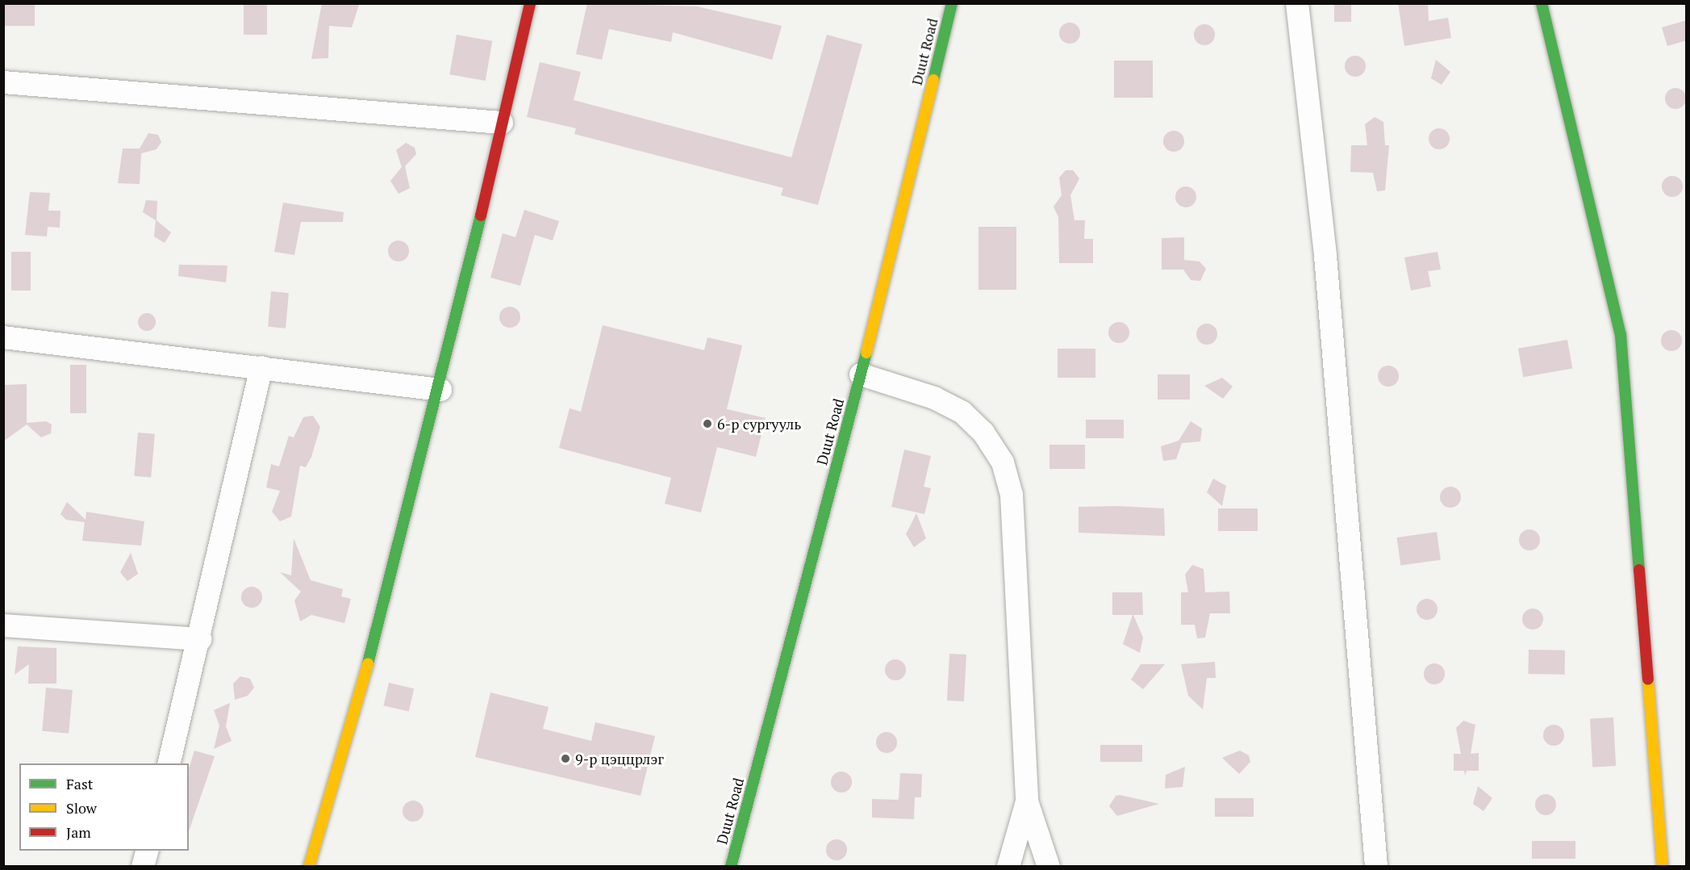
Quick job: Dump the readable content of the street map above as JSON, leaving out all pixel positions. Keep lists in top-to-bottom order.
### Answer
{
  "streets": {
    "street": ["Duut Road"]
  },
  "places": ["6-р сургууль", "9-р цэццрлэг"],
  "legend": ["Fast", "Slow", "Jam"]
}
